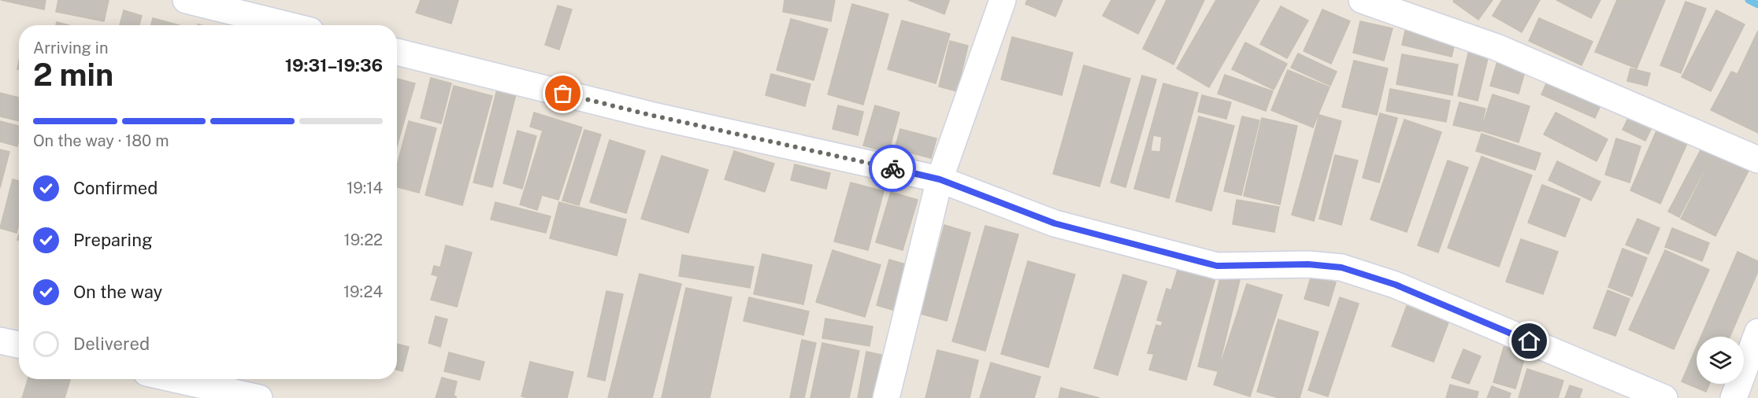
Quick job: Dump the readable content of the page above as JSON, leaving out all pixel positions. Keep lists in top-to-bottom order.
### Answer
{
  "page": {
    "heading": ["2 min", "Arriving in", "19:31–19:36"],
    "bar": "On the way · 180 m",
    "list": [
      ["Confirmed", "19:14"],
      ["Preparing", "19:22"],
      ["On the way", "19:24"],
      "Delivered"
    ]
  }
}
